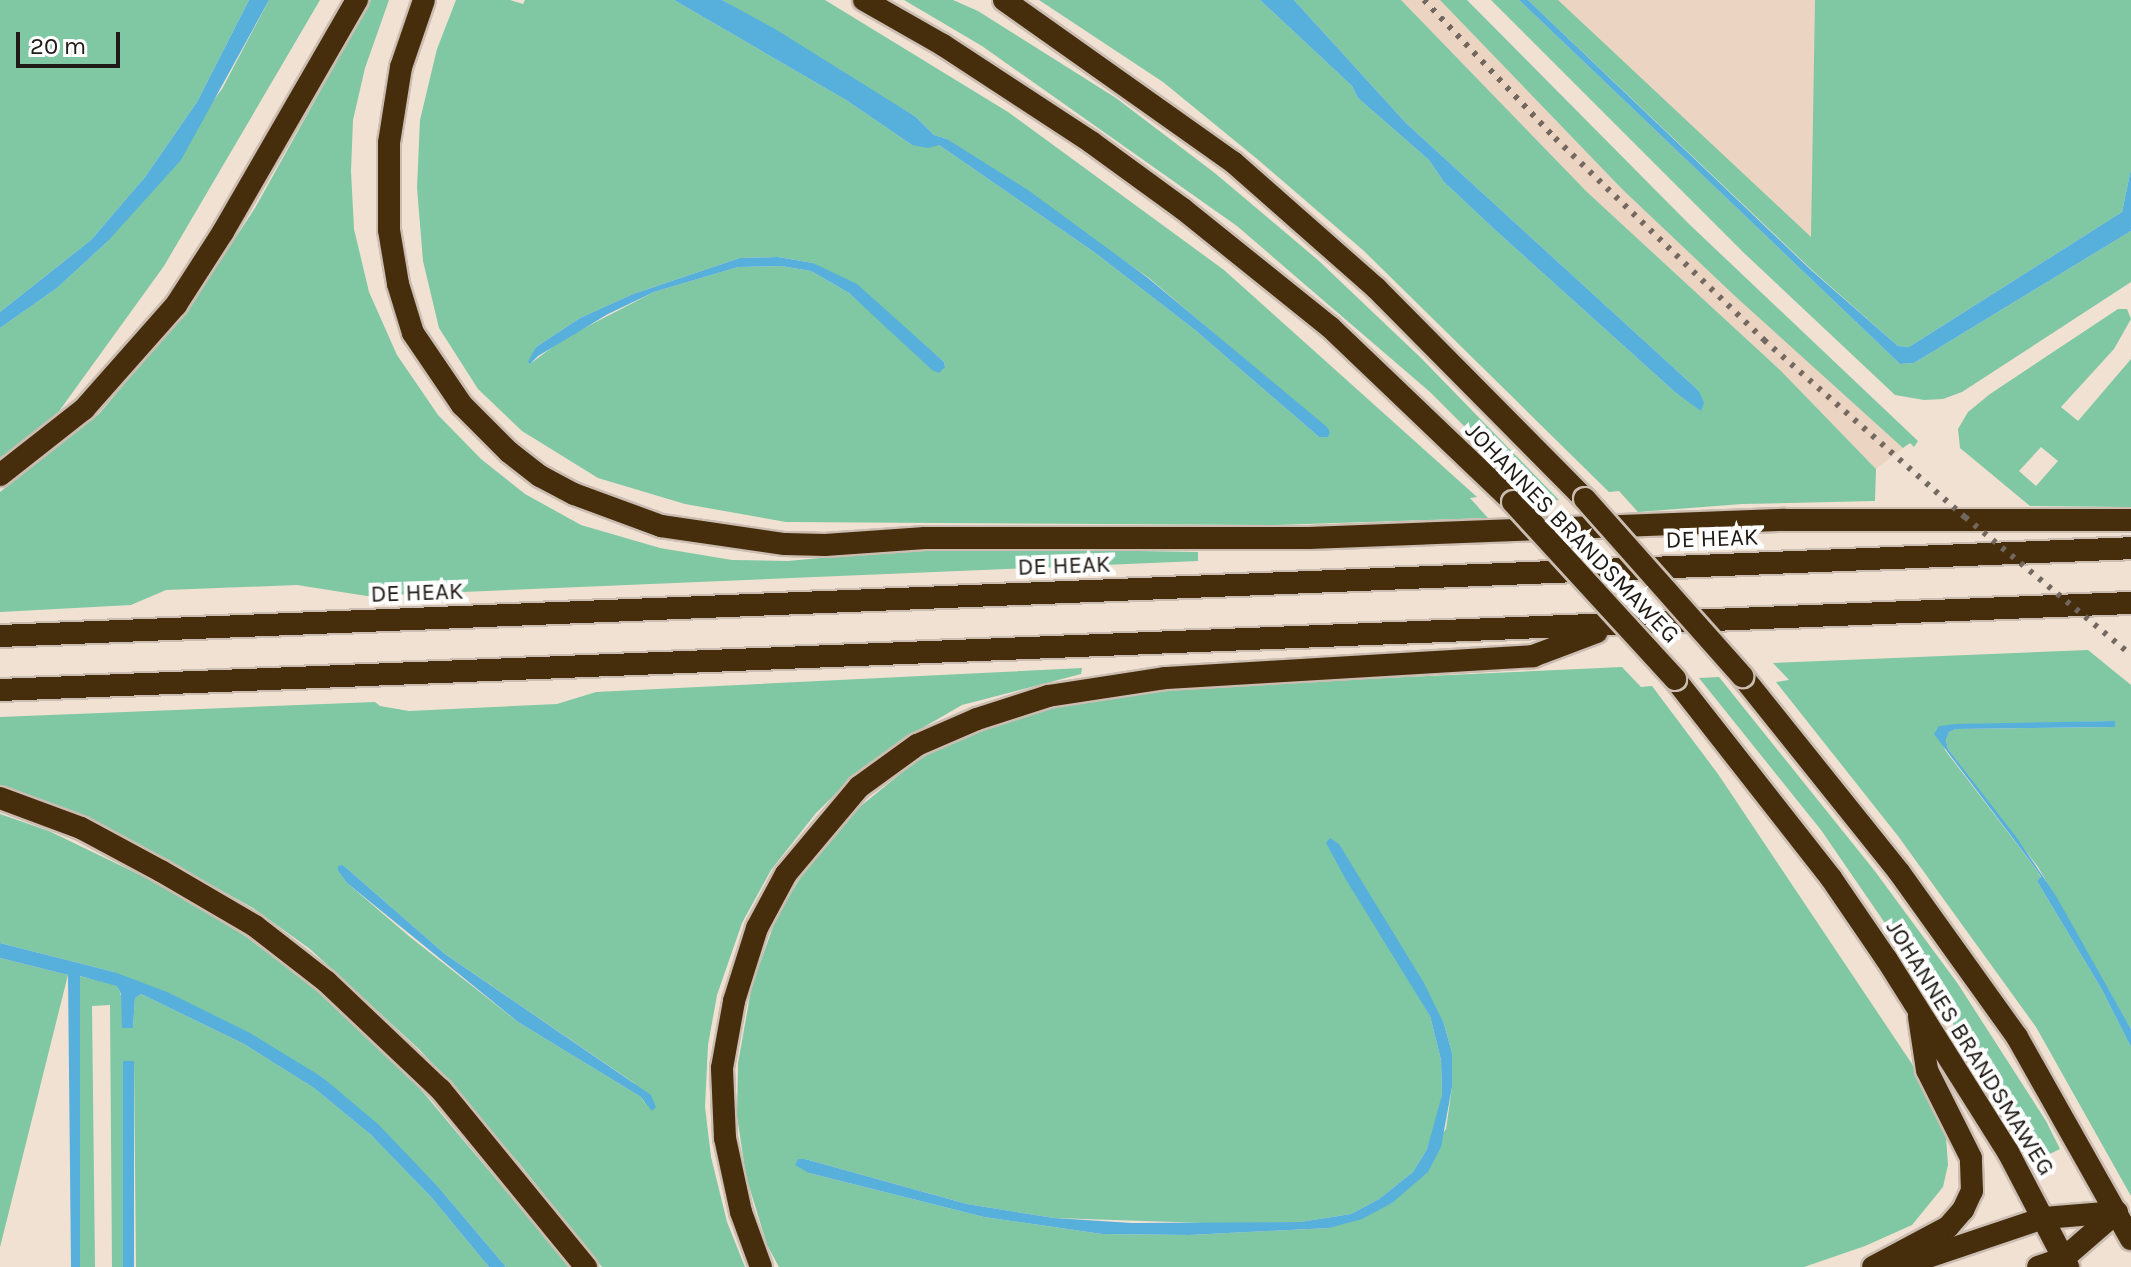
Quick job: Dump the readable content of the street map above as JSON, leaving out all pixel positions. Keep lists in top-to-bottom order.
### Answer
{
  "streets": {
    "highway": ["JOHANNES BRANDSMAWEG", "DE HEAK"]
  },
  "scale_bar": "20 m"
}
